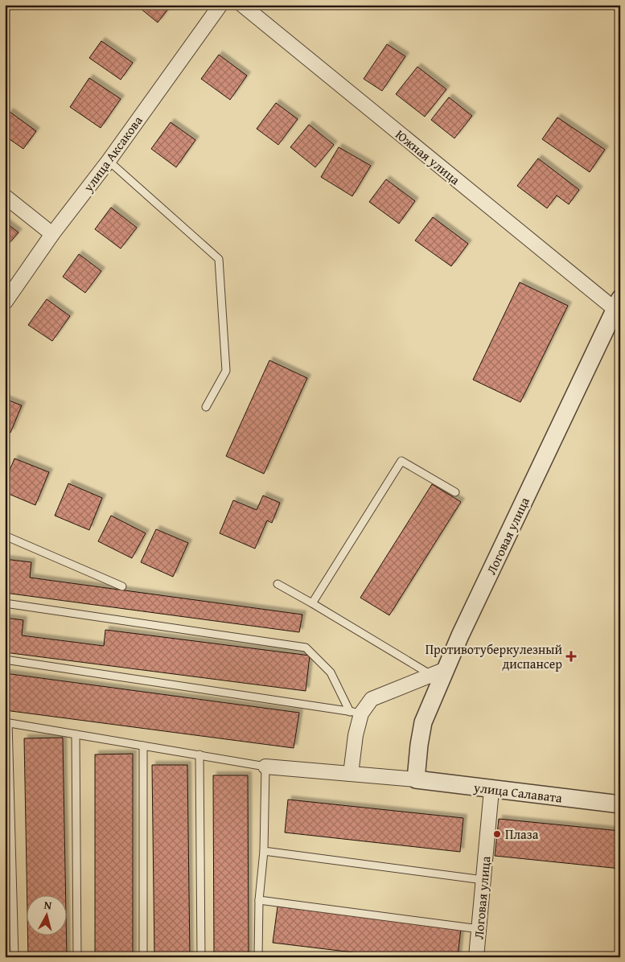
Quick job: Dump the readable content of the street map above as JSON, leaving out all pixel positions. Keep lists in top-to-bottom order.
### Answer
{
  "streets": {
    "street": [
      "улица Аксакова",
      "Южная улица",
      "Логовая улица",
      "улица Салавата"
    ]
  },
  "crossings": [
    ["Южная улица", "Логовая улица"],
    ["Логовая улица", "улица Салавата"]
  ],
  "places": {
    "health": ["Противотуберкулезный диспансер"],
    "other": ["Плаза"]
  },
  "north": "top"
}
